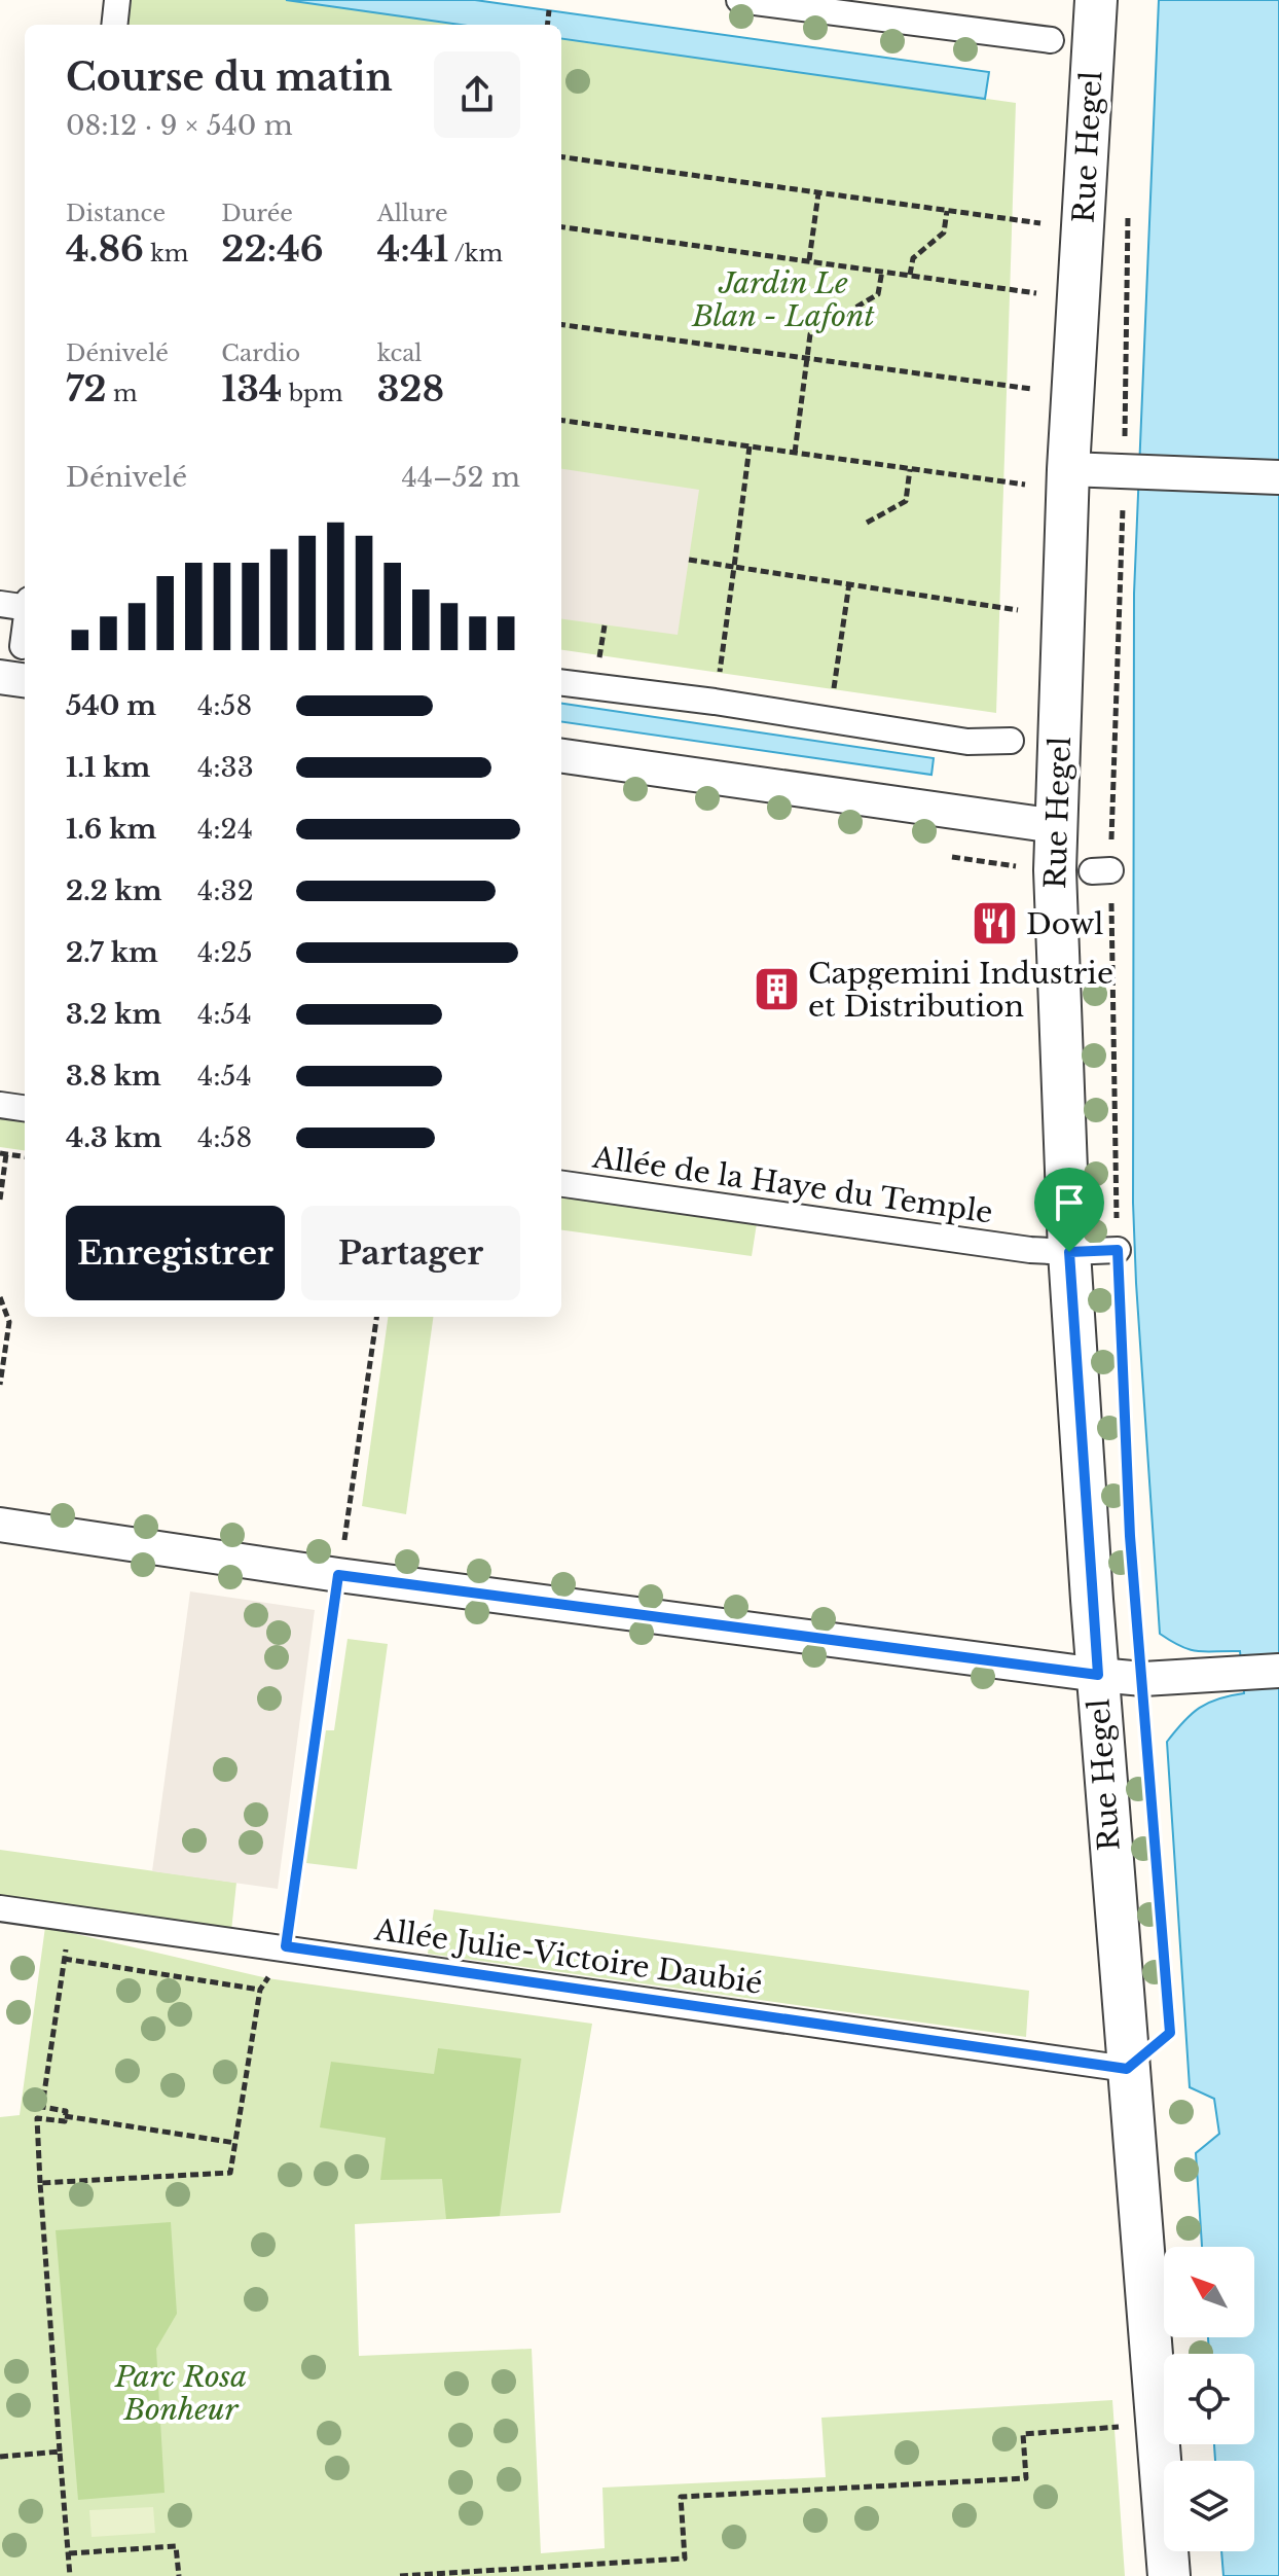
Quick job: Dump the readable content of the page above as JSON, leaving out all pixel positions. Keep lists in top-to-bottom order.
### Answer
{
  "streets": {
    "street": ["Rue Hegel", "Allée de la Haye du Temple", "Allée Julie-Victoire Daubié"]
  },
  "crossings": [
    ["Rue Hegel", "Allée de la Haye du Temple"],
    ["Rue Hegel", "Allée Julie-Victoire Daubié"]
  ],
  "parks": ["Jardin Le Blan - Lafont", "Parc Rosa Bonheur"],
  "places": {
    "restaurant": ["Dowl"],
    "building": ["Capgemini Industrie et Distribution"]
  },
  "north": "top left",
  "page": {
    "heading": ["Course du matin", "08:12 · 9 × 540 m"],
    "stats": [
      ["Distance", "4.86 km"],
      ["Durée", "22:46"],
      ["Allure", "4:41 /km"],
      ["Dénivelé", "72 m"],
      ["Cardio", "134 bpm"],
      ["kcal", "328"]
    ],
    "chart": ["Dénivelé", "44–52 m"],
    "list": [
      {
        "name": "540 m",
        "note": "4:58"
      },
      {
        "name": "1.1 km",
        "note": "4:33"
      },
      {
        "name": "1.6 km",
        "note": "4:24"
      },
      {
        "name": "2.2 km",
        "note": "4:32"
      },
      {
        "name": "2.7 km",
        "note": "4:25"
      },
      {
        "name": "3.2 km",
        "note": "4:54"
      },
      {
        "name": "3.8 km",
        "note": "4:54"
      },
      {
        "name": "4.3 km",
        "note": "4:58"
      }
    ],
    "buttons": ["Enregistrer", "Partager"]
  }
}
